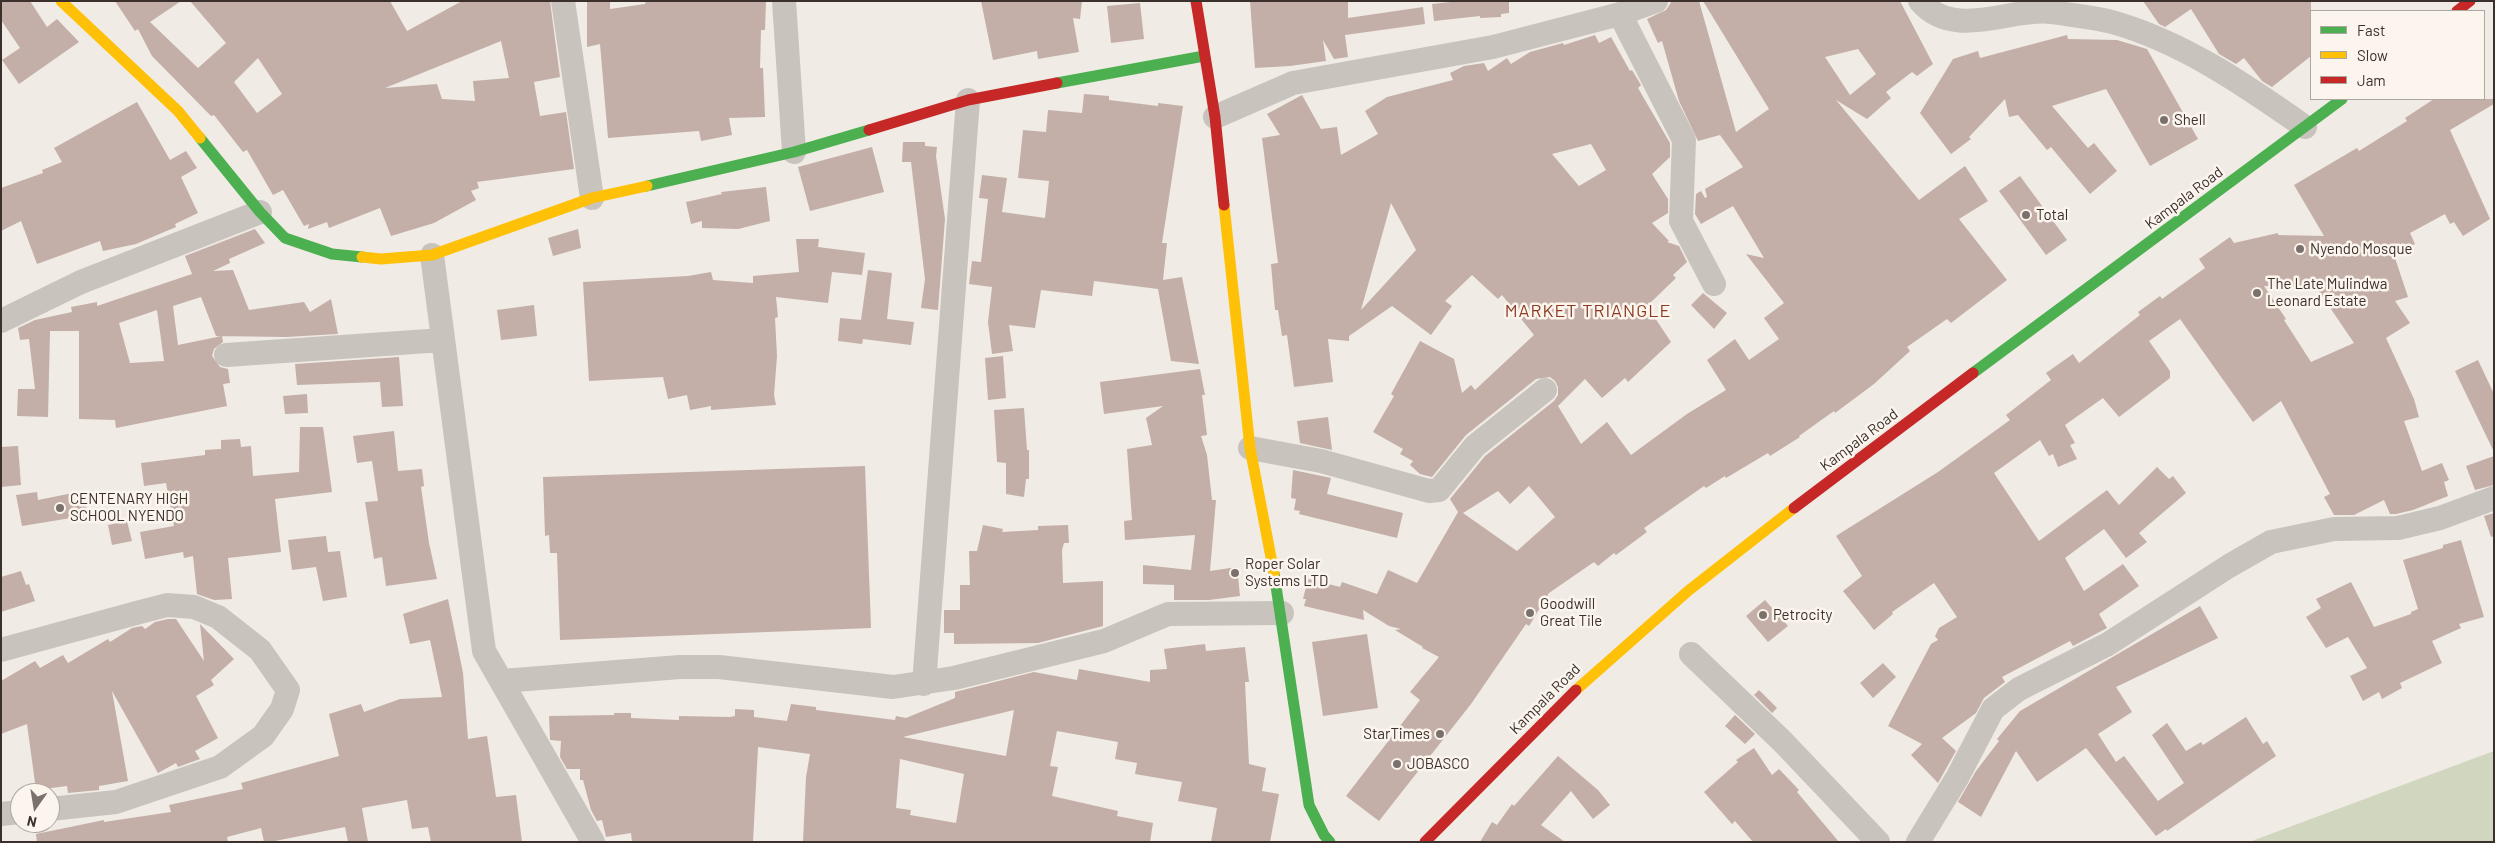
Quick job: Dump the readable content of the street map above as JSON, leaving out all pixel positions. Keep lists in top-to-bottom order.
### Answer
{
  "streets": {
    "street": ["Kampala Road"]
  },
  "districts": ["MARKET TRIANGLE"],
  "places": [
    "Shell",
    "Total",
    "Nyendo Mosque",
    "The Late Mulindwa Leonard Estate",
    "CENTENARY HIGH SCHOOL NYENDO",
    "Roper Solar Systems LTD",
    "Goodwill Great Tile",
    "Petrocity",
    "StarTimes",
    "JOBASCO"
  ],
  "legend": ["Fast", "Slow", "Jam"],
  "north": "bottom"
}
